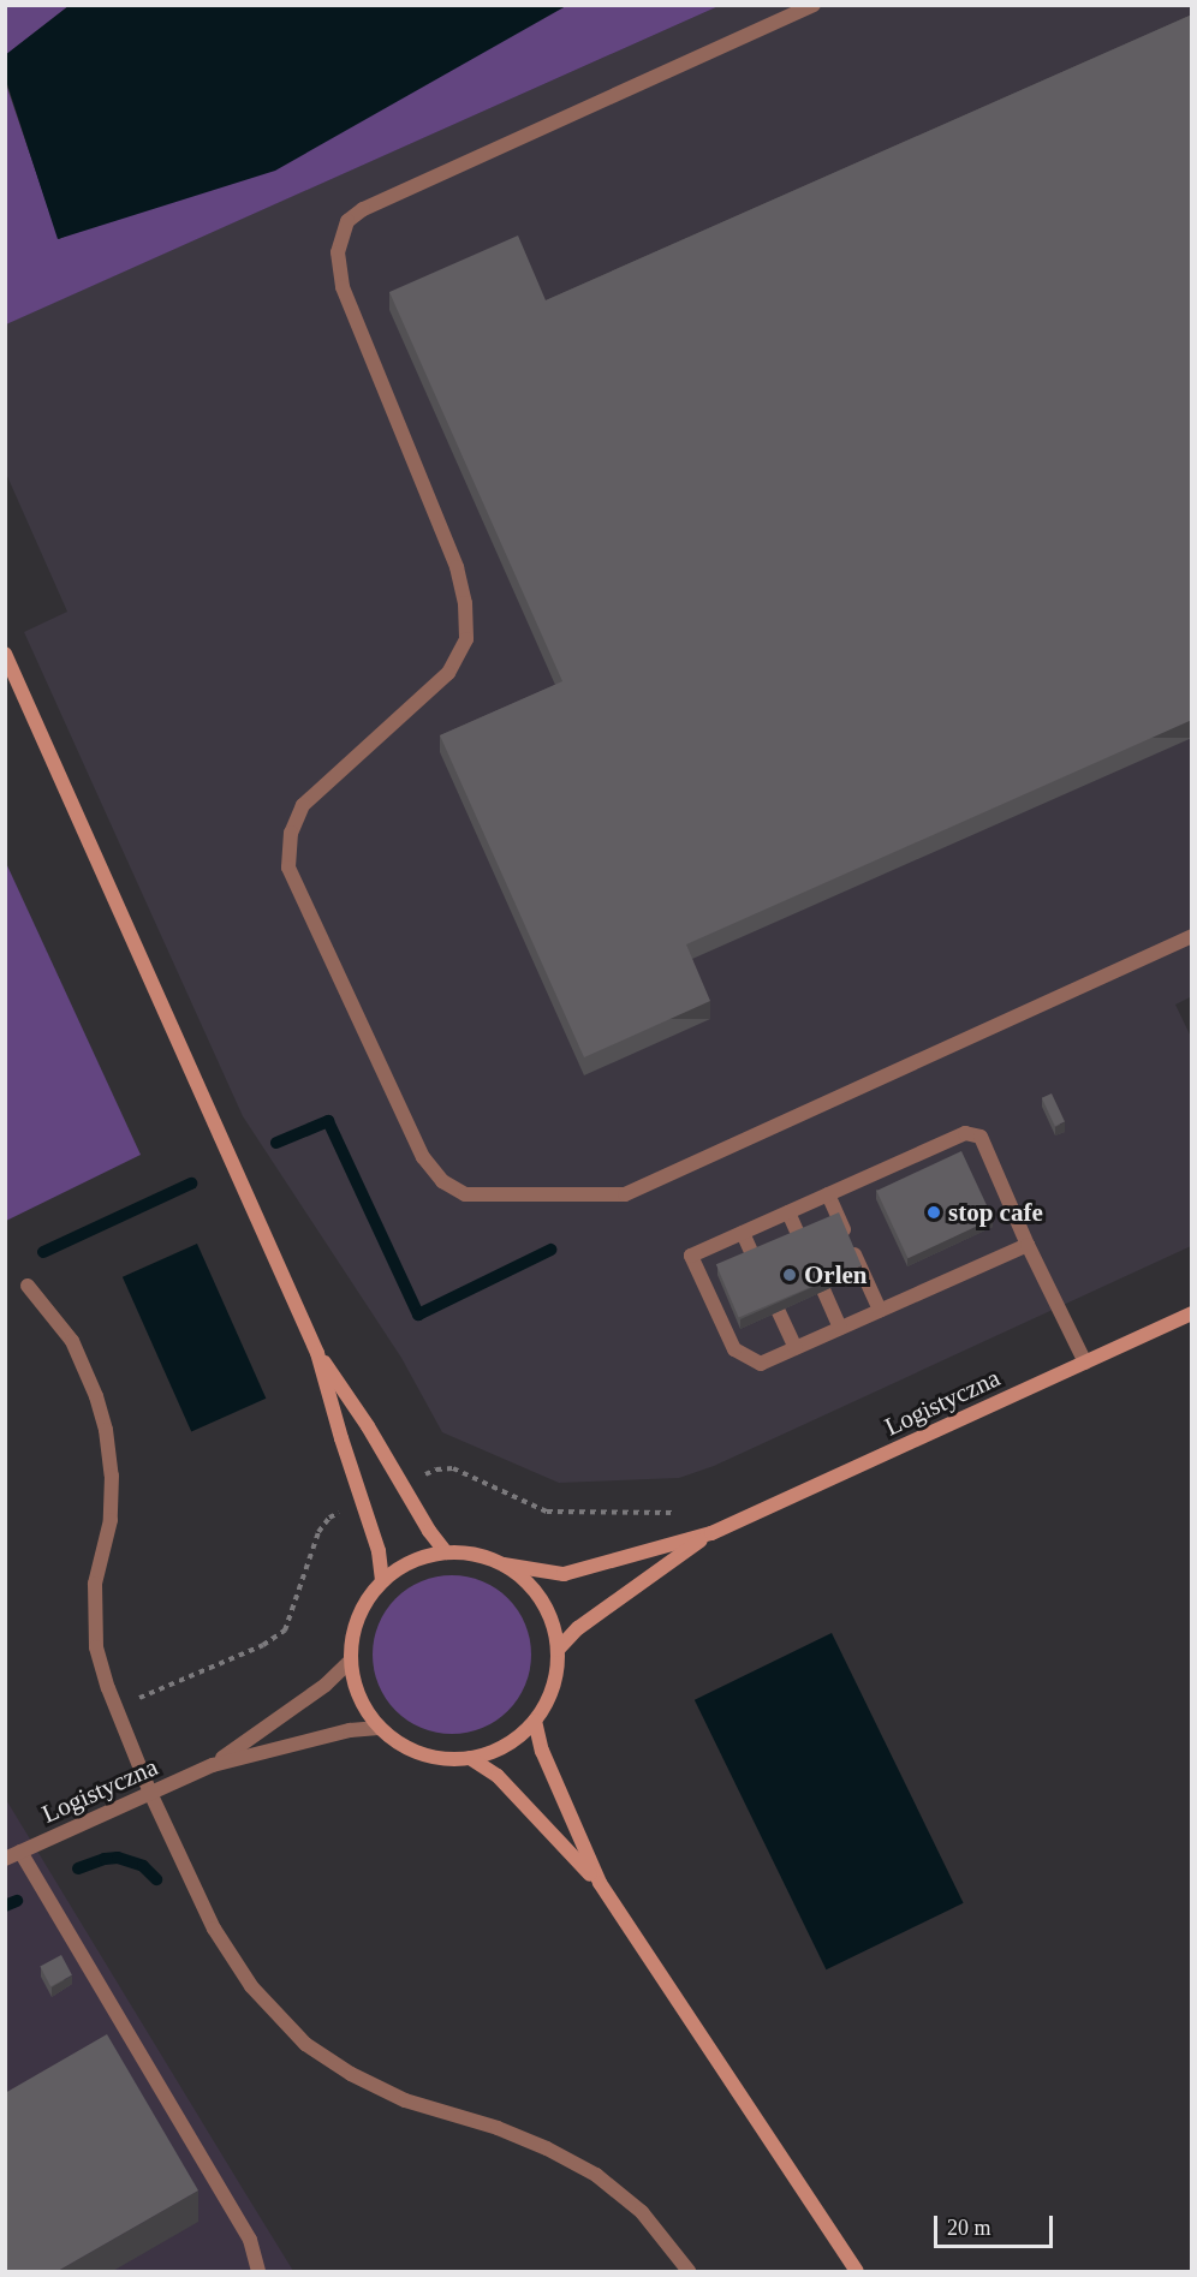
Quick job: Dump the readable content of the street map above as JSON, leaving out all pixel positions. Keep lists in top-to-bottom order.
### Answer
{
  "streets": {
    "main road": ["Logistyczna"]
  },
  "places": ["stop cafe", "Orlen"],
  "scale_bar": "20 m"
}
